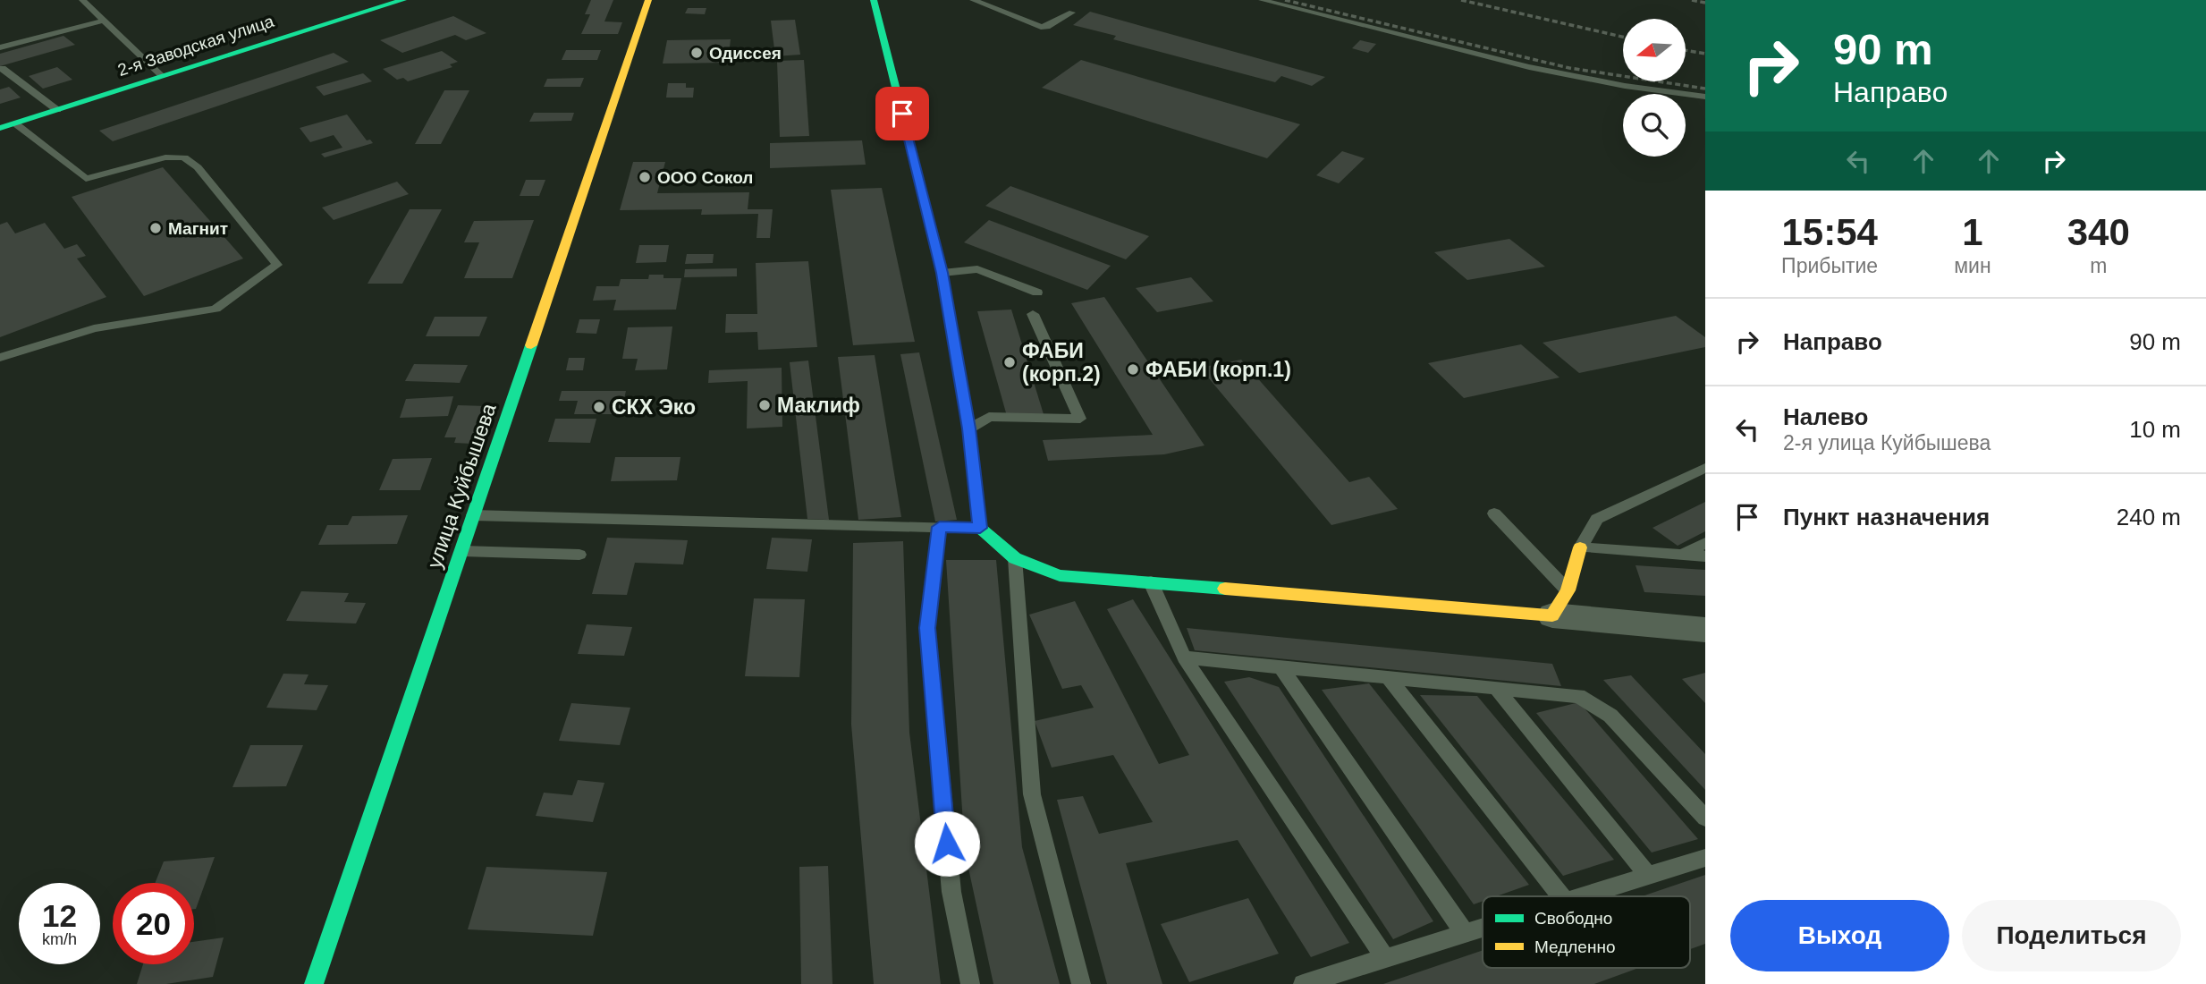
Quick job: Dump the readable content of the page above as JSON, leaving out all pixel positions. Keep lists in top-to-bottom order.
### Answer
{
  "streets": {
    "street": ["2-я Заводская улица", "улица Куйбышева"]
  },
  "places": [
    "Одиссея",
    "ООО Сокол",
    "Магнит",
    "ФАБИ (корп.2)",
    "ФАБИ (корп.1)",
    "Маклиф",
    "СКХ Эко"
  ],
  "legend": ["Свободно", "Медленно"],
  "north": "left",
  "page": {
    "turn": ["90 m", "Направо"],
    "eta": [
      "15:54",
      "Прибытие",
      "1",
      "мин",
      "340",
      "m"
    ],
    "list": [
      {
        "name": "Направо",
        "value": "90 m"
      },
      {
        "name": "Налево",
        "note": "2-я улица Куйбышева",
        "value": "10 m"
      },
      {
        "name": "Пункт назначения",
        "value": "240 m"
      }
    ],
    "speed": "12 km/h",
    "limit": "20",
    "buttons": ["Выход", "Поделиться"]
  }
}
